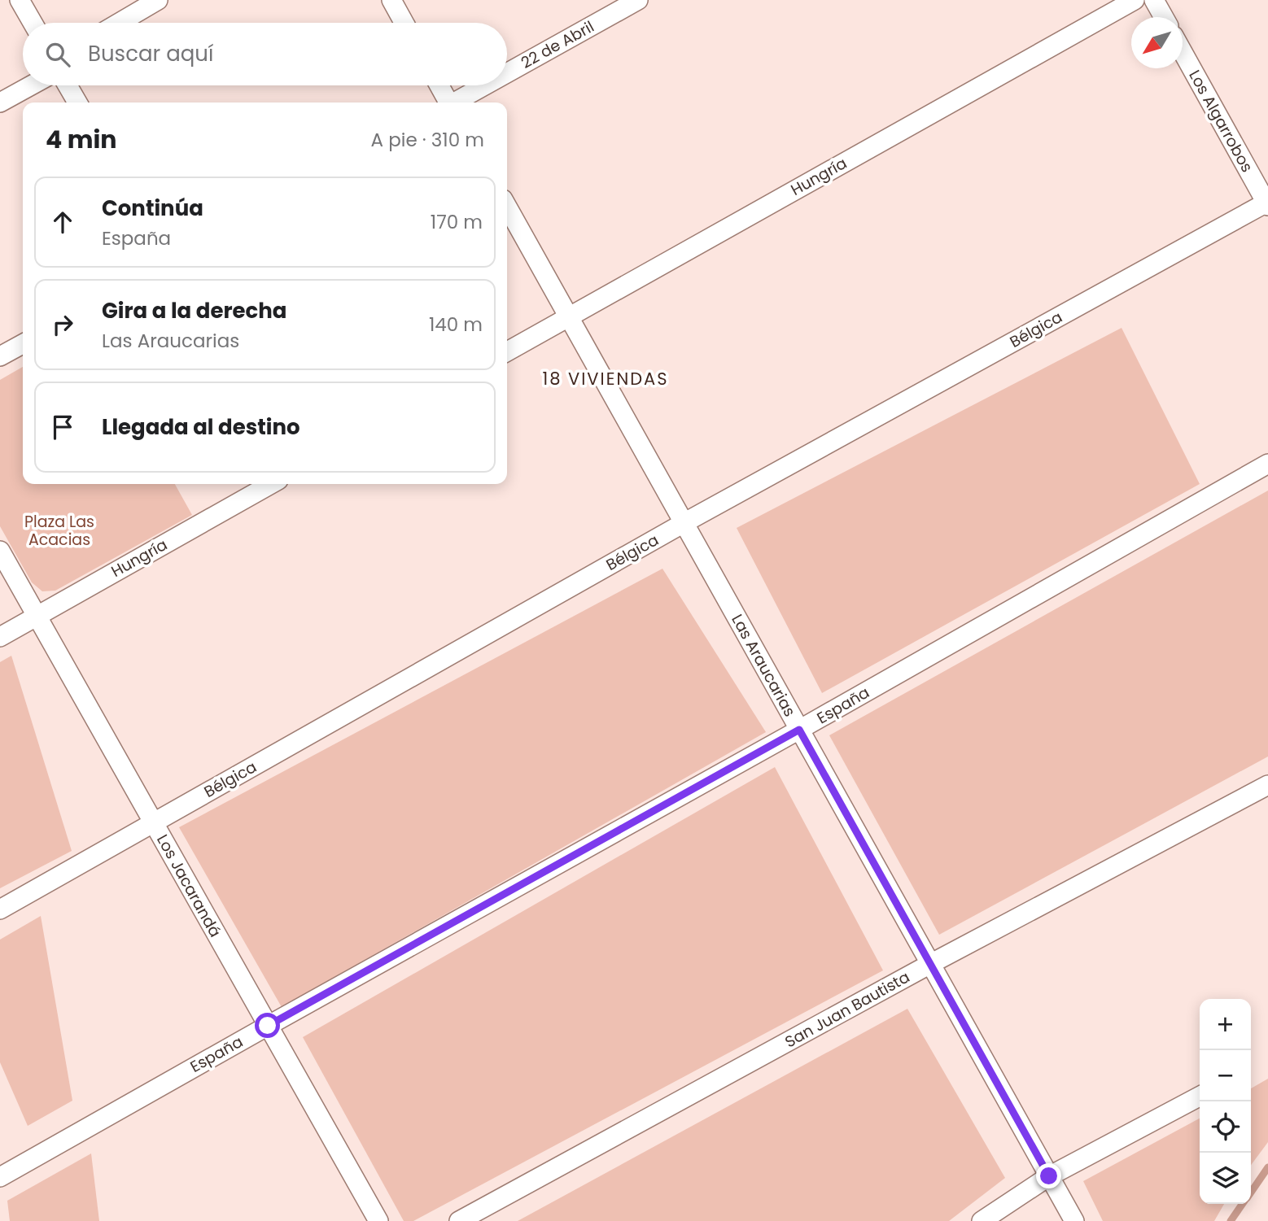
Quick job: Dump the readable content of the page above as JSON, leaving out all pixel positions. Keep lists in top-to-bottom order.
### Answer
{
  "streets": {
    "street": [
      "22 de Abril",
      "Los Algarrobos",
      "Hungría",
      "Bélgica",
      "Las Araucarias",
      "España",
      "Los Jacarandá",
      "San Juan Bautista"
    ]
  },
  "crossings": [
    ["Los Algarrobos", "Bélgica"],
    ["Hungría", "Las Araucarias"],
    ["Hungría", "Los Jacarandá"],
    ["Bélgica", "Las Araucarias"],
    ["Bélgica", "Los Jacarandá"],
    ["Las Araucarias", "España"],
    ["Las Araucarias", "San Juan Bautista"],
    ["España", "Los Jacarandá"]
  ],
  "districts": ["18 VIVIENDAS"],
  "parks": ["Plaza Las Acacias"],
  "north": "bottom left",
  "page": {
    "search": "Buscar aquí",
    "heading": ["4 min", "A pie · 310 m"],
    "list": [
      ["Continúa", "España", "170 m"],
      ["Gira a la derecha", "Las Araucarias", "140 m"],
      "Llegada al destino"
    ],
    "map_buttons": ["+", "−"]
  }
}
